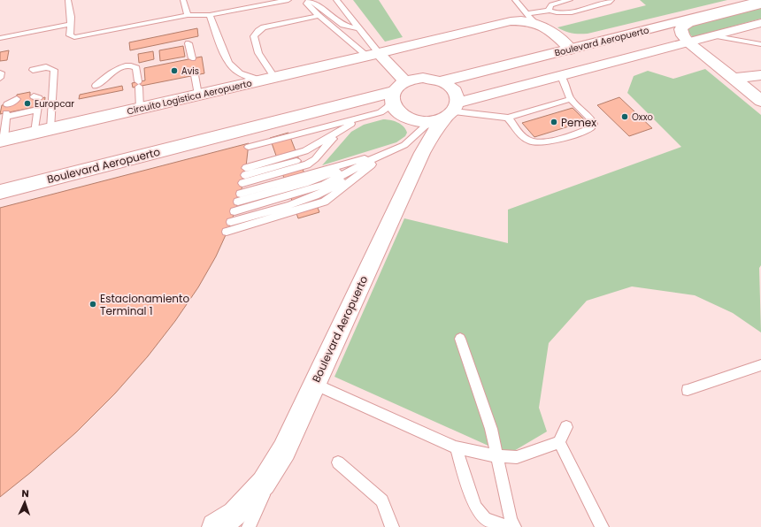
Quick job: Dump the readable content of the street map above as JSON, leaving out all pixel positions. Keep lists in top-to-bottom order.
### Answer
{
  "streets": {
    "street": ["Boulevard Aeropuerto", "Circuito Logistica Aeropuerto"]
  },
  "crossings": [
    ["Boulevard Aeropuerto", "Circuito Logistica Aeropuerto"]
  ],
  "places": [
    "Avis",
    "Europcar",
    "Oxxo",
    "Pemex",
    "Estacionamiento Terminal 1"
  ],
  "north": "top"
}
